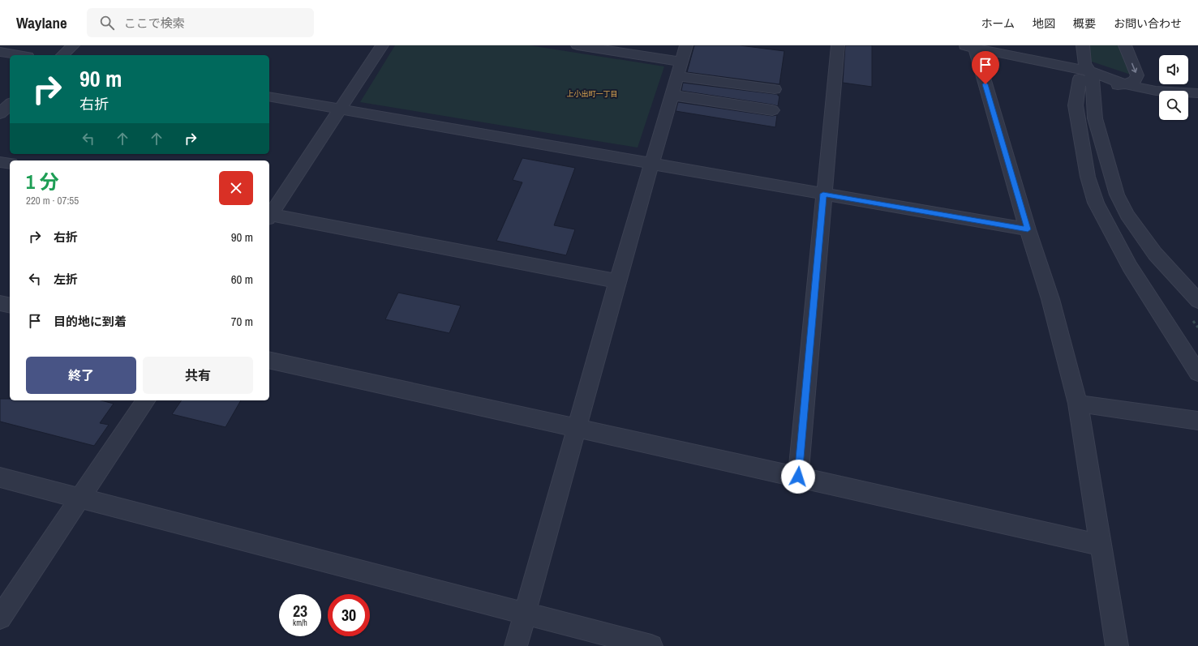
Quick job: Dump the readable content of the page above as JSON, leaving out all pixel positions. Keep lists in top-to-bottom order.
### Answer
{
  "districts": ["上小出町一丁目"],
  "page": {
    "header": "Waylane",
    "search": "ここで検索",
    "nav": [
      "ホーム",
      "地図",
      "概要",
      "お問い合わせ"
    ],
    "turn": ["90 m", "右折"],
    "heading": ["1 分", "220 m · 07:55"],
    "list": [
      {
        "name": "右折",
        "value": "90 m"
      },
      {
        "name": "左折",
        "value": "60 m"
      },
      {
        "name": "目的地に到着",
        "value": "70 m"
      }
    ],
    "buttons": ["終了", "共有"],
    "speed": "23 km/h",
    "limit": "30"
  }
}
